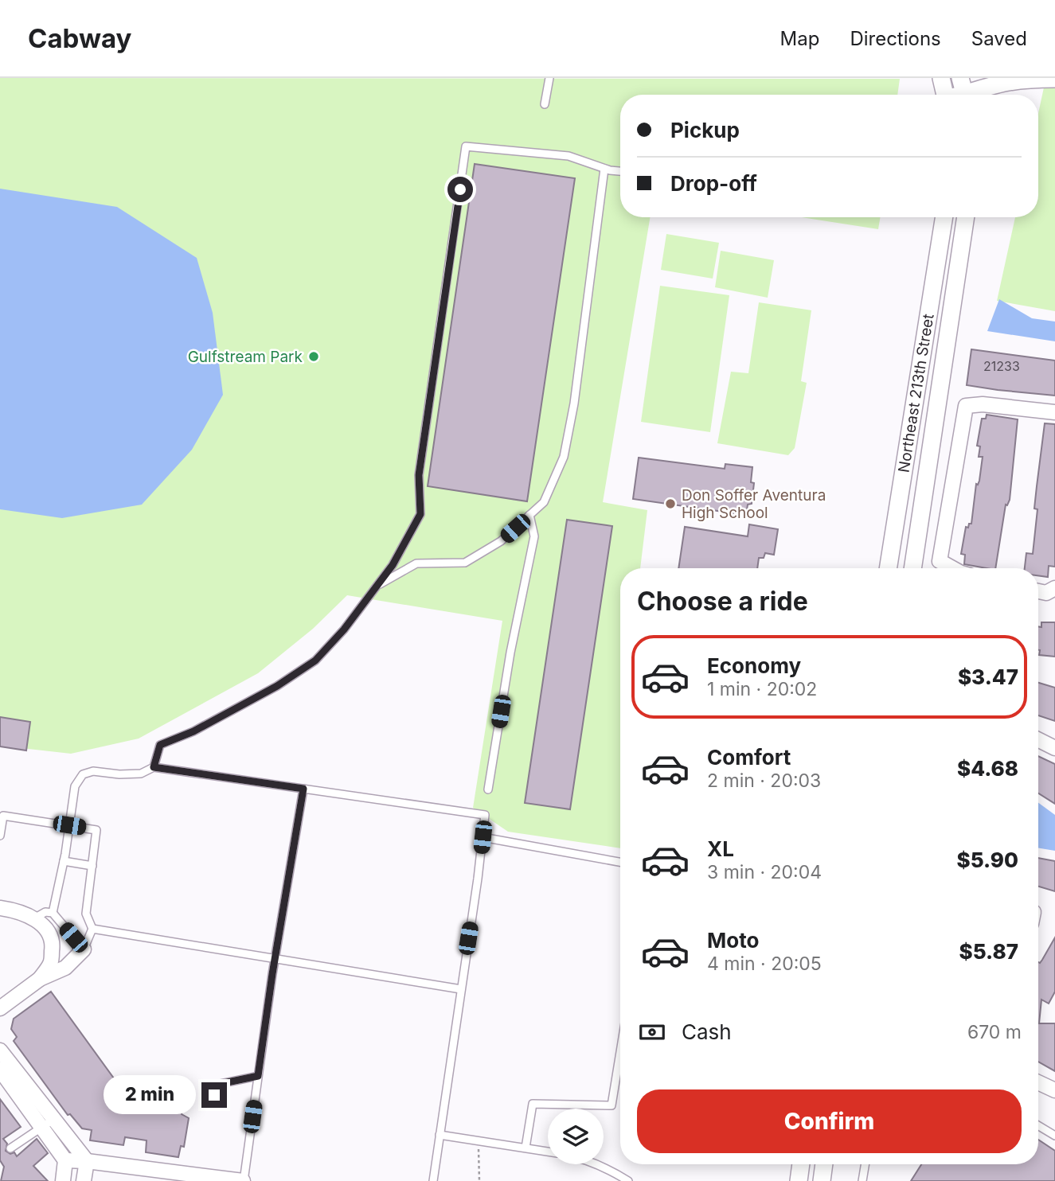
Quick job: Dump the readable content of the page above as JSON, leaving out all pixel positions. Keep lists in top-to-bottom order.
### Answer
{
  "streets": {
    "street": ["Northeast 213th Street"]
  },
  "places": ["Gulfstream Park", "Don Soffer Aventura High School"],
  "house_numbers": ["21233"],
  "page": {
    "header": "Cabway",
    "nav": ["Map", "Directions", "Saved"],
    "banner": ["Pickup", "Drop-off"],
    "heading": "Choose a ride",
    "list": [
      {
        "name": "Economy",
        "note": "1 min · 20:02",
        "value": "$3.47"
      },
      {
        "name": "Comfort",
        "note": "2 min · 20:03",
        "value": "$4.68"
      },
      {
        "name": "XL",
        "note": "3 min · 20:04",
        "value": "$5.90"
      },
      {
        "name": "Moto",
        "note": "4 min · 20:05",
        "value": "$5.87"
      }
    ],
    "pay": ["Cash", "670 m"],
    "bubble": "2 min",
    "buttons": "Confirm"
  }
}
